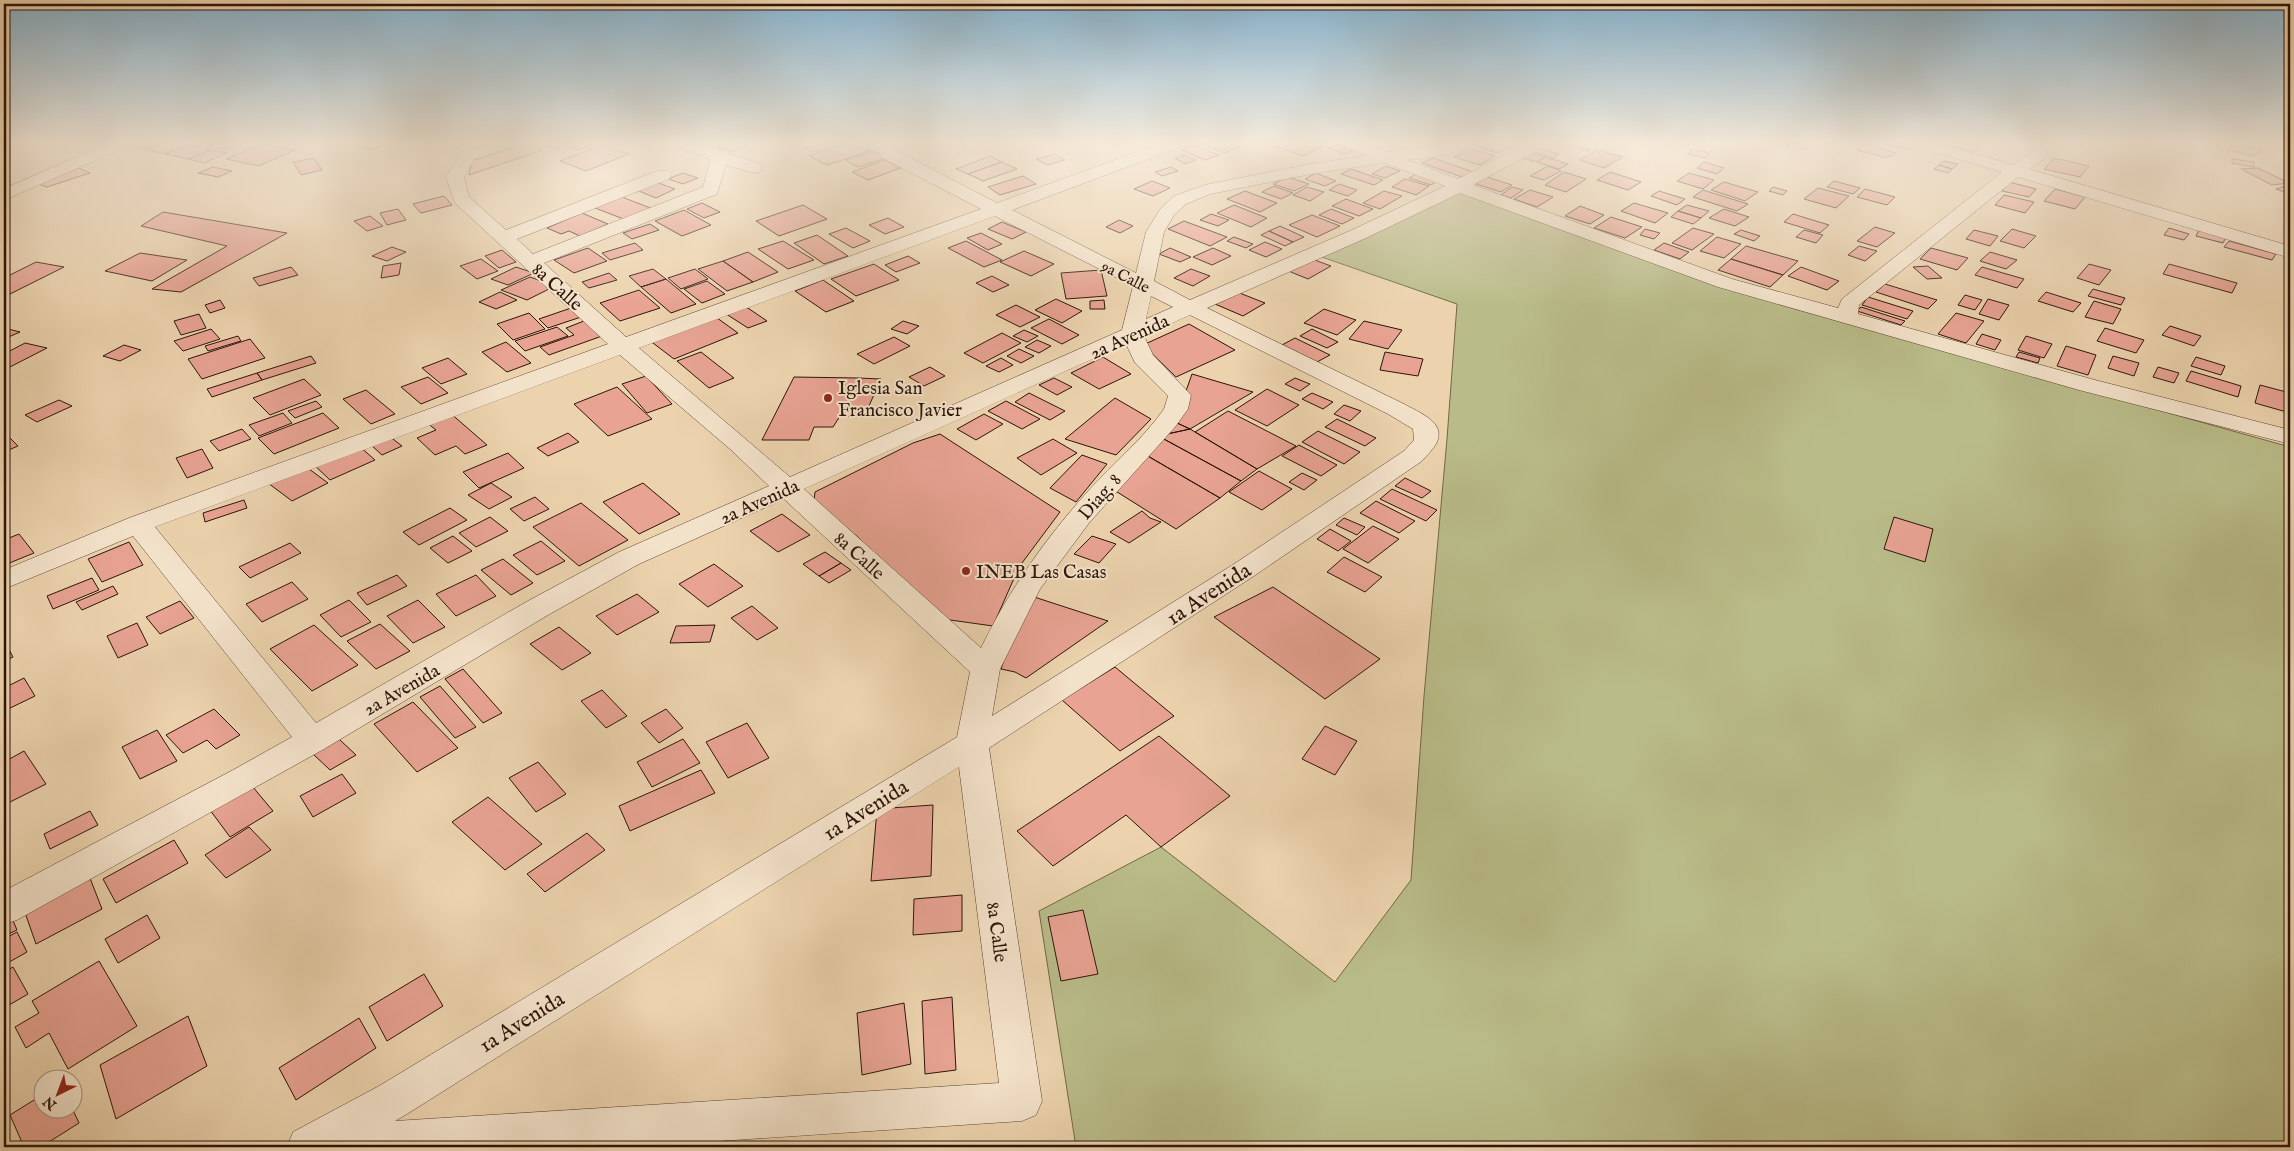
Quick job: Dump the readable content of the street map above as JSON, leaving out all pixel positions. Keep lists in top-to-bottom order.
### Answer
{
  "streets": {
    "street": [
      "9a Calle",
      "8a Calle",
      "2a Avenida",
      "Diag. 8",
      "1a Avenida"
    ]
  },
  "crossings": [
    ["9a Calle", "2a Avenida"],
    ["9a Calle", "1a Avenida"],
    ["8a Calle", "2a Avenida"],
    ["8a Calle", "Diag. 8"],
    ["8a Calle", "1a Avenida"],
    ["2a Avenida", "Diag. 8"]
  ],
  "places": ["Iglesia San Francisco Javier", "INEB Las Casas"],
  "north": "bottom left"
}
